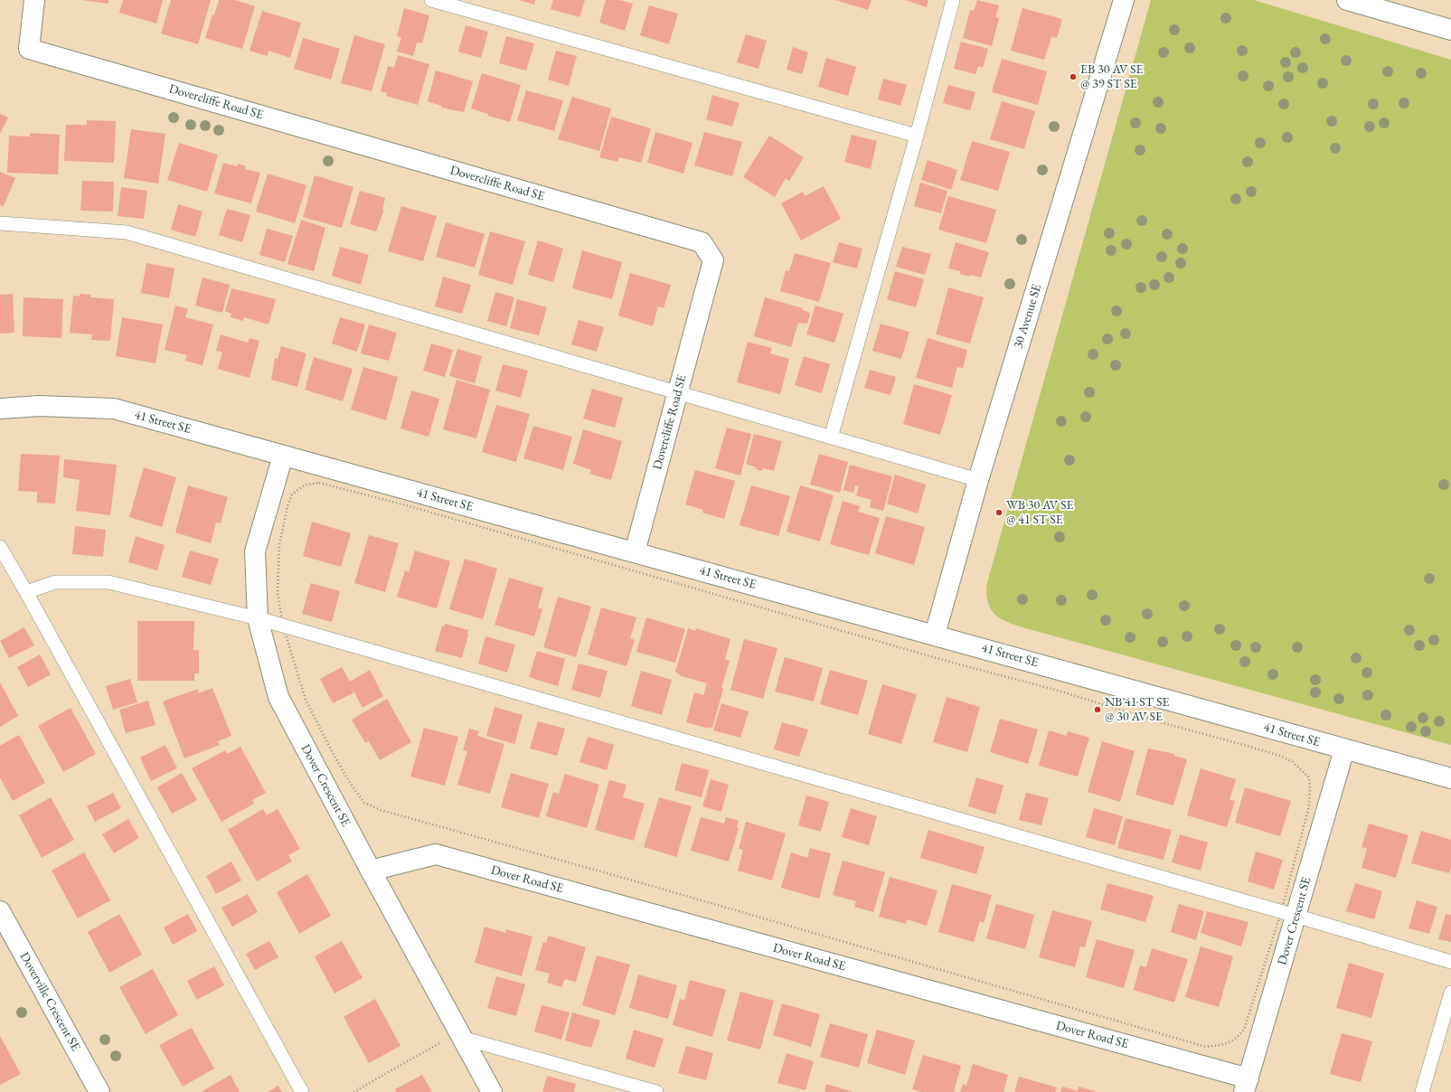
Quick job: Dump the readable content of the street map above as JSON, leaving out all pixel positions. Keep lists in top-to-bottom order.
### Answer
{
  "streets": {
    "street": [
      "Dovercliffe Road SE",
      "30 Avenue SE",
      "41 Street SE",
      "Dover Crescent SE",
      "Dover Road SE",
      "Doverville Crescent SE"
    ]
  },
  "crossings": [
    ["Dovercliffe Road SE", "41 Street SE"],
    ["30 Avenue SE", "41 Street SE"],
    ["41 Street SE", "Dover Crescent SE"],
    ["Dover Crescent SE", "Dover Road SE"]
  ],
  "places": ["EB 30 AV SE @ 39 ST SE", "WB 30 AV SE @ 41 ST SE", "NB 41 ST SE @ 30 AV SE"]
}
